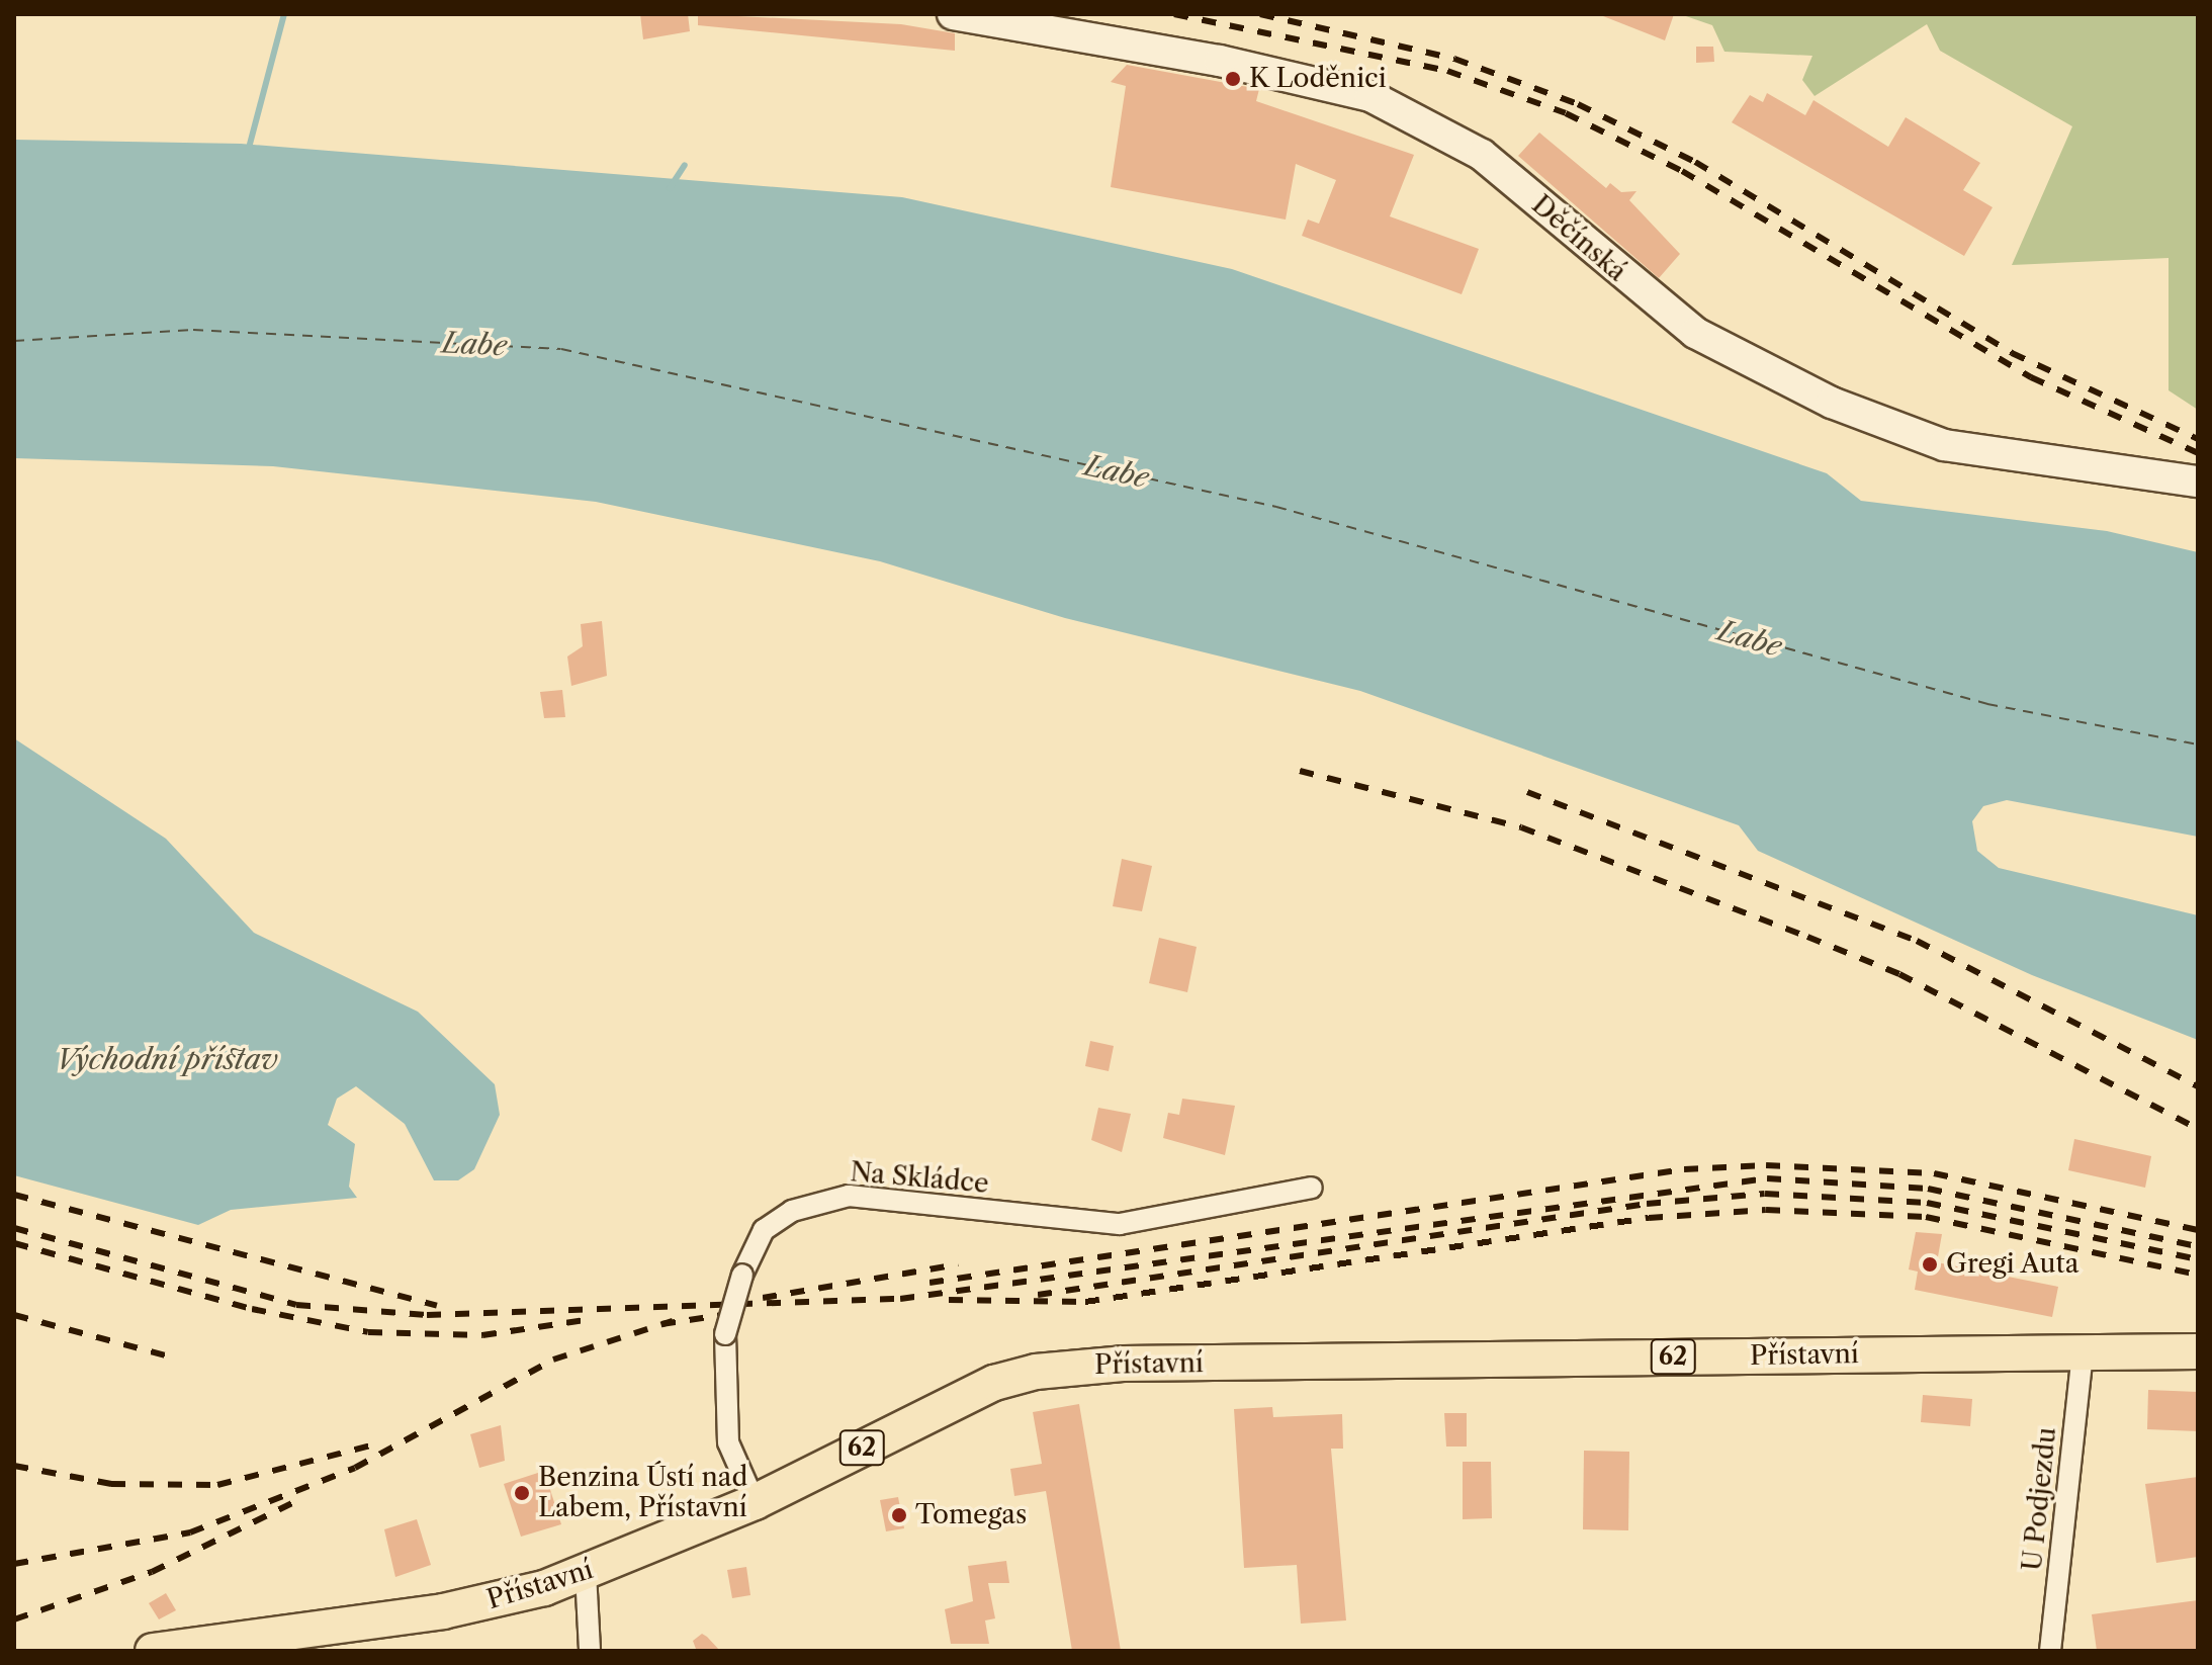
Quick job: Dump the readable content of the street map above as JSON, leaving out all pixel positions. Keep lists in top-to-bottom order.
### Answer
{
  "streets": {
    "main road": ["Děčínská", "Přístavní", "62"],
    "street": ["Na Skládce", "U Podjezdu"]
  },
  "crossings": [
    ["Na Skládce", "Přístavní"],
    ["Přístavní", "U Podjezdu"]
  ],
  "water": ["Labe", "Východní přístav"],
  "places": [
    "K Loděnici",
    "Gregi Auta",
    "Benzina Ústí nad Labem, Přístavní",
    "Tomegas"
  ]
}
